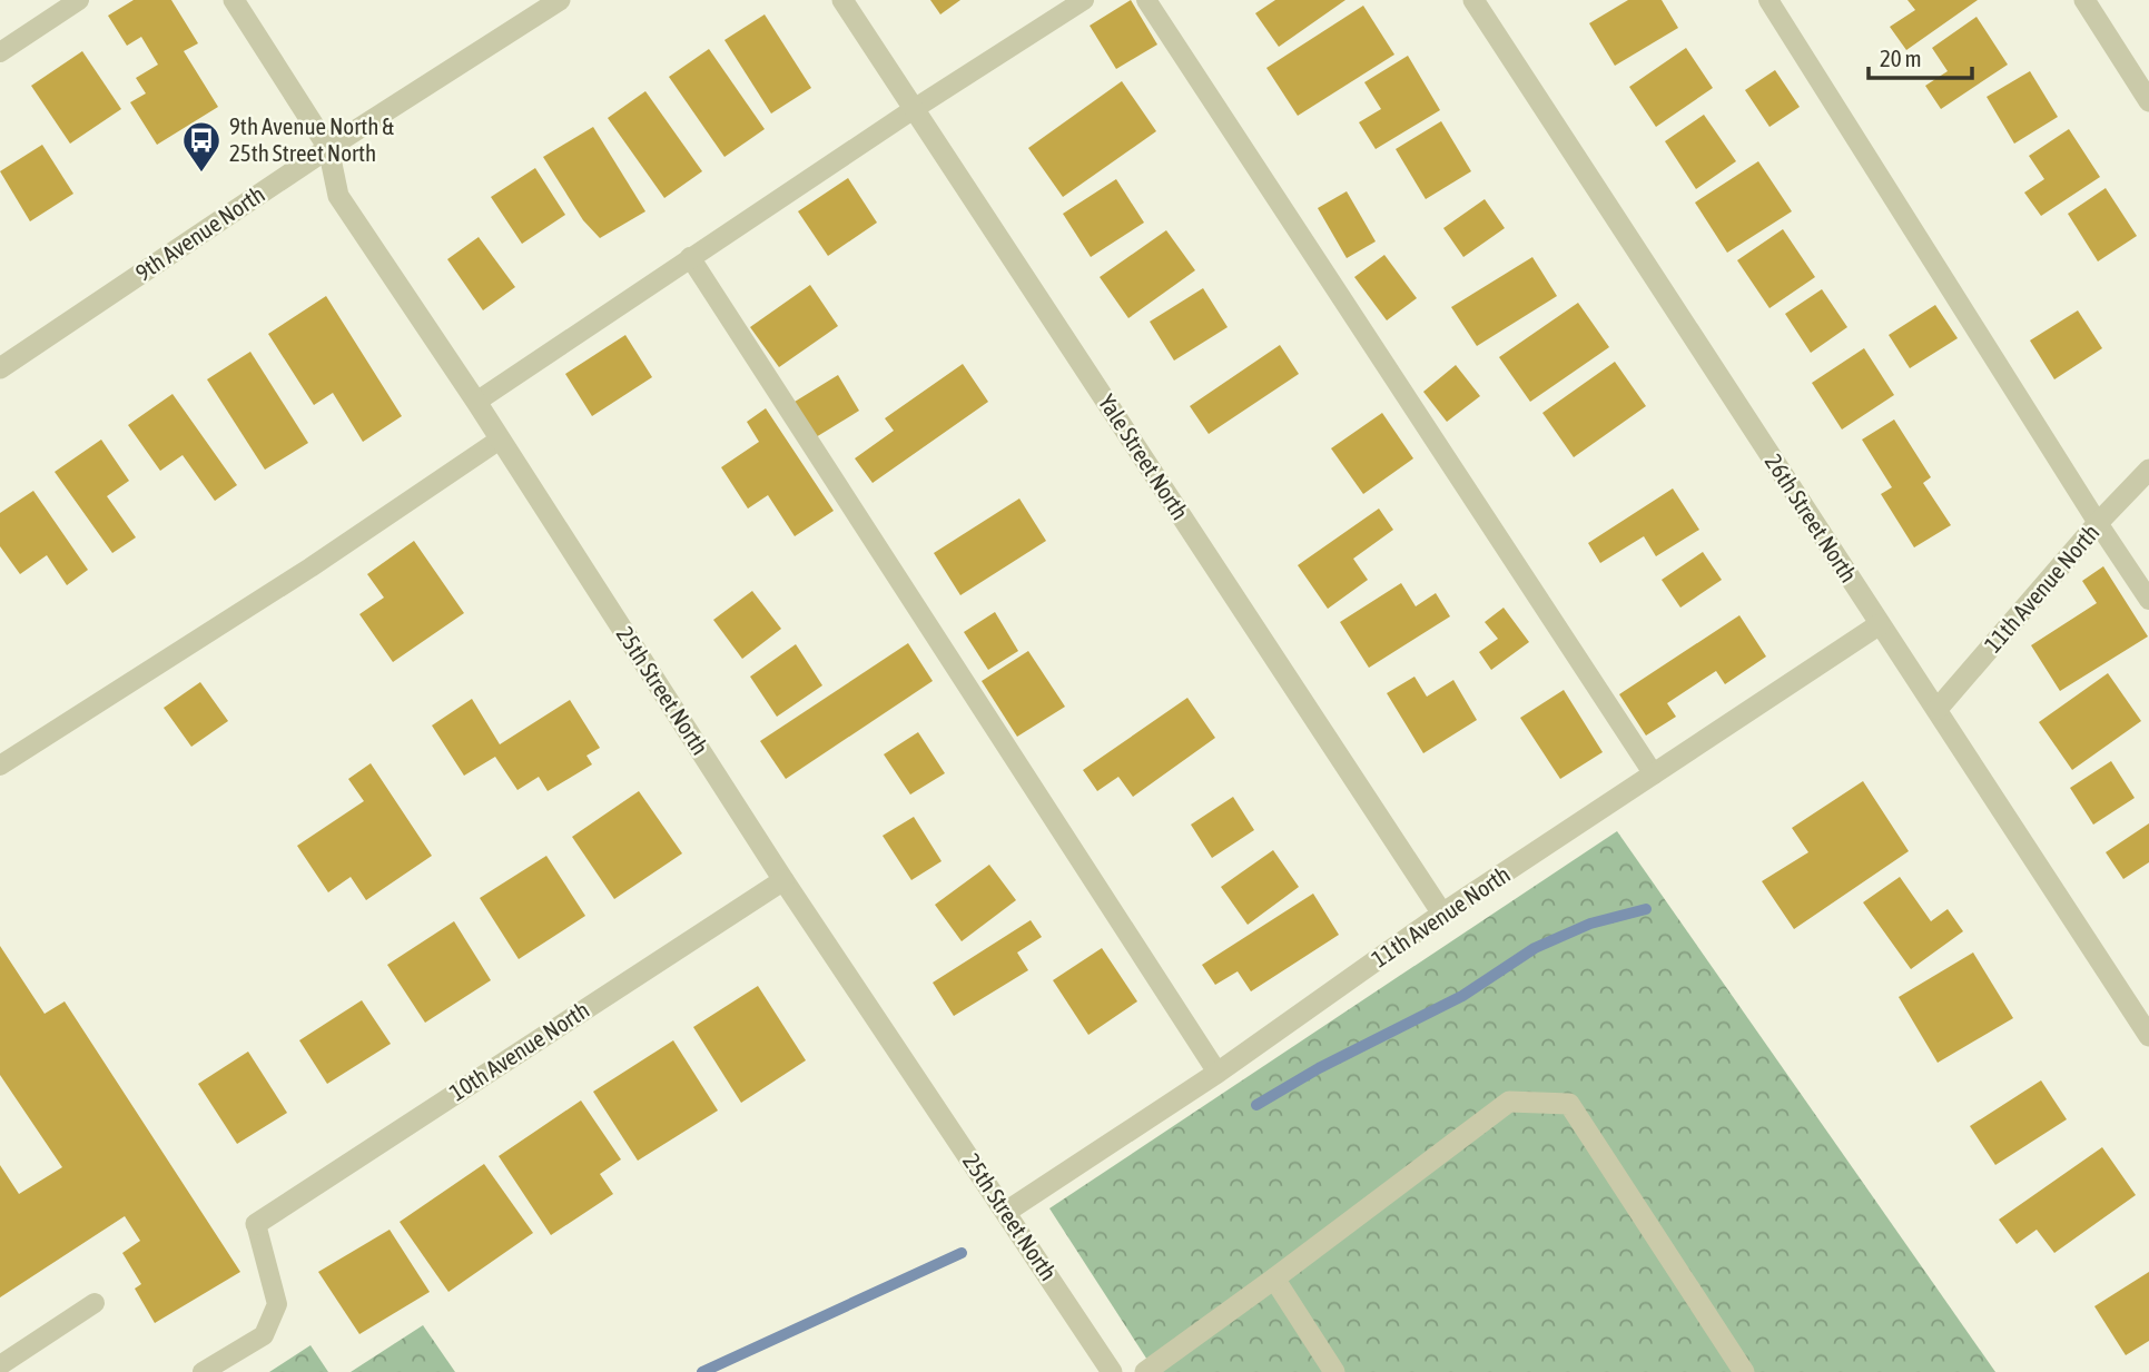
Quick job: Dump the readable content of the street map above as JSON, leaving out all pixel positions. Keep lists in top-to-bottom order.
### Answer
{
  "streets": {
    "street": [
      "9th Avenue North",
      "Yale Street North",
      "26th Street North",
      "11th Avenue North",
      "25th Street North",
      "10th Avenue North"
    ]
  },
  "crossings": [
    ["9th Avenue North", "25th Street North"],
    ["Yale Street North", "11th Avenue North"],
    ["26th Street North", "11th Avenue North"],
    ["11th Avenue North", "25th Street North"],
    ["25th Street North", "10th Avenue North"]
  ],
  "places": {
    "bus stop": ["9th Avenue North & 25th Street North"]
  },
  "scale_bar": "20 m"
}
